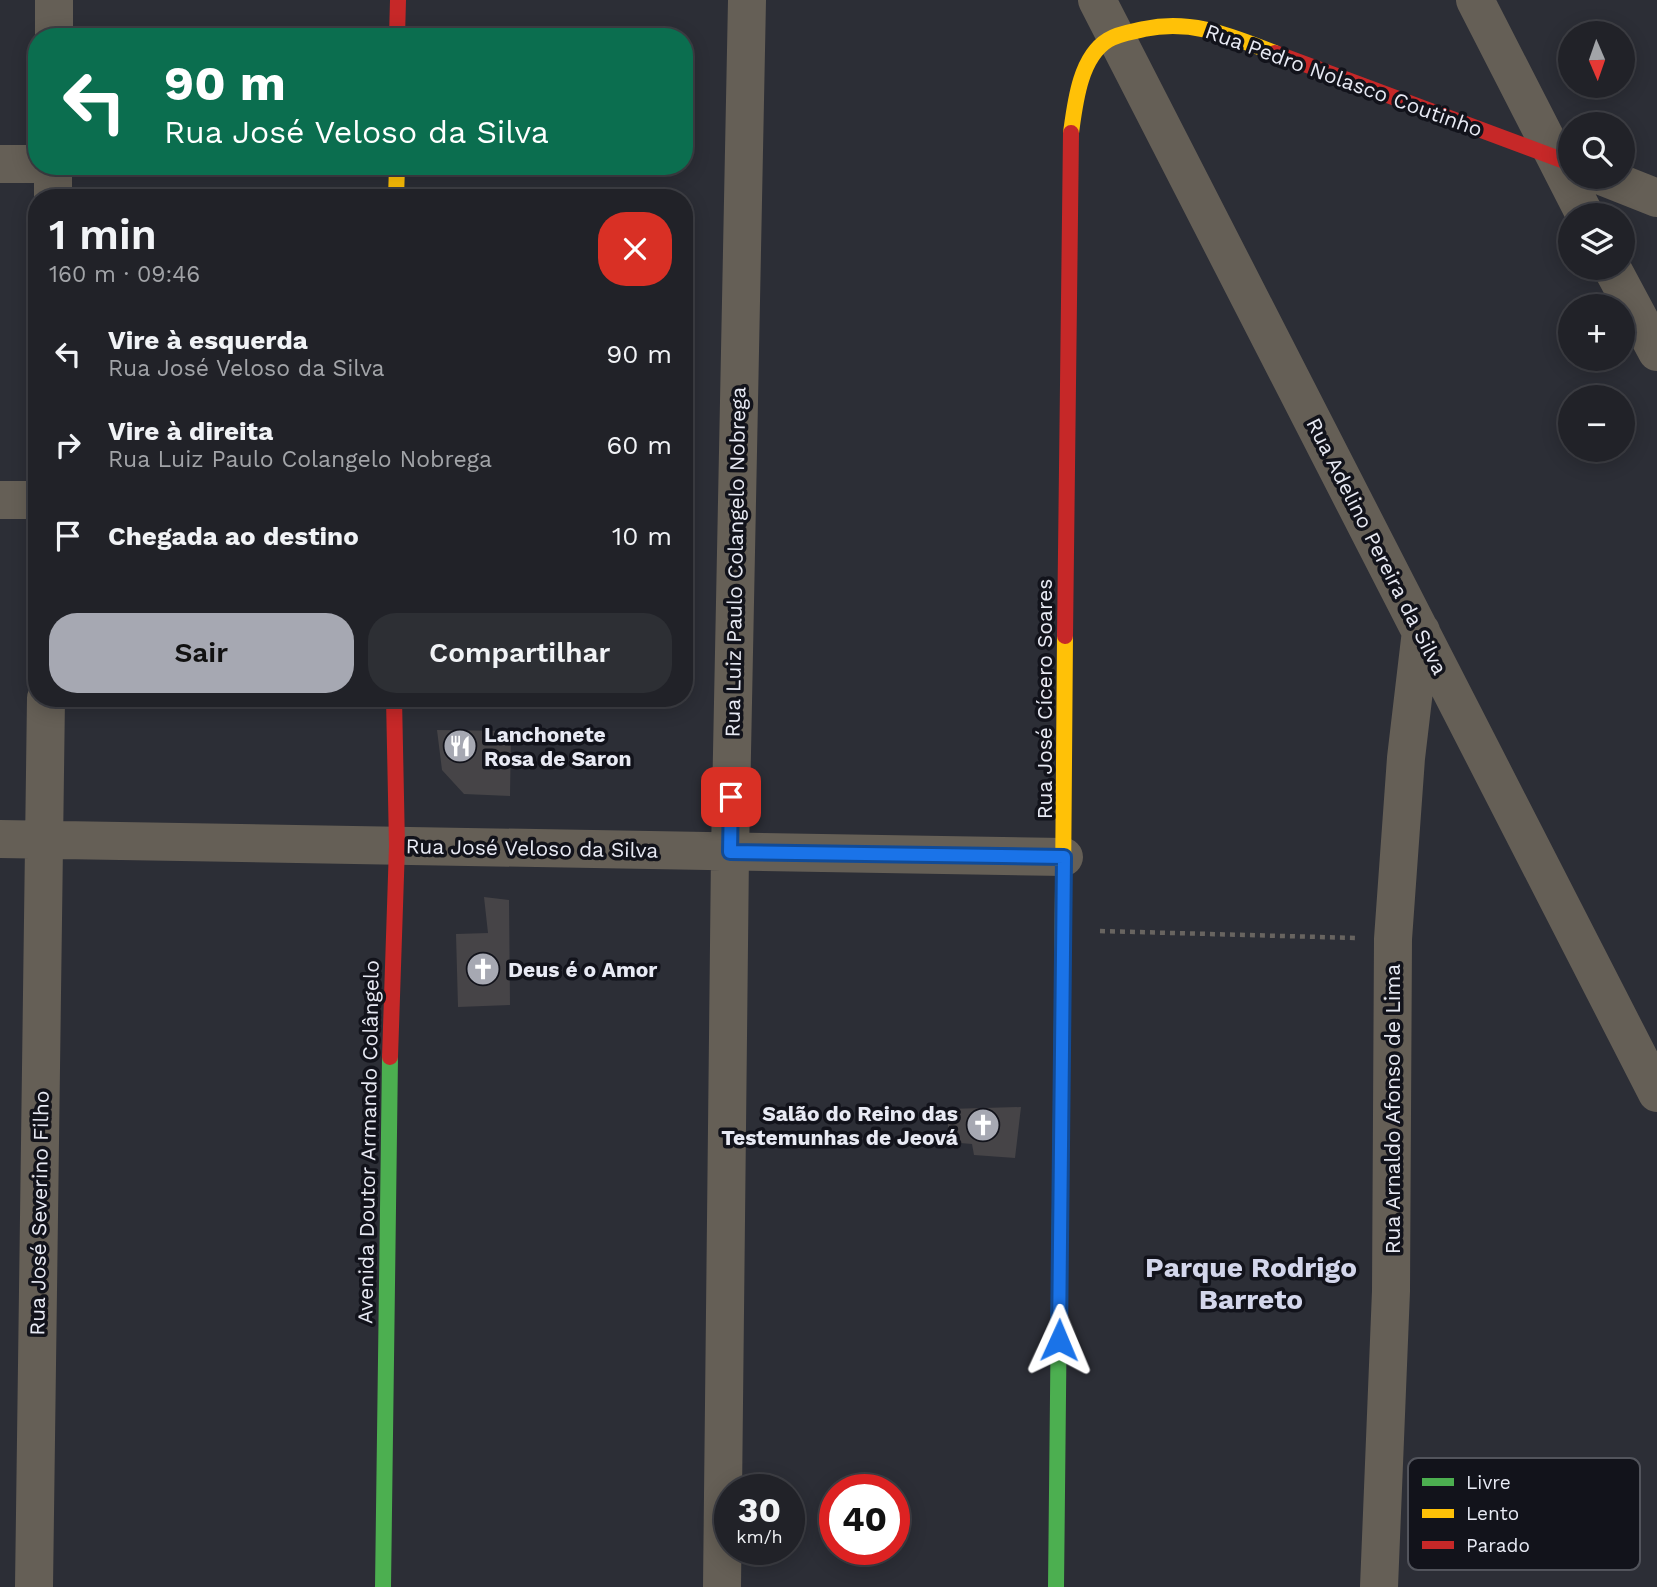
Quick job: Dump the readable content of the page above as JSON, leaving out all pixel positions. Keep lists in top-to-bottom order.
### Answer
{
  "streets": {
    "street": [
      "Rua Pedro Nolasco Coutinho",
      "Rua Adelino Pereira da Silva",
      "Rua Luiz Paulo Colangelo Nobrega",
      "Rua José Cícero Soares",
      "Rua José Veloso da Silva",
      "Rua Arnaldo Afonso de Lima",
      "Avenida Doutor Armando Colângelo",
      "Rua José Severino Filho"
    ]
  },
  "crossings": [
    ["Rua Pedro Nolasco Coutinho", "Rua Adelino Pereira da Silva"],
    ["Rua Pedro Nolasco Coutinho", "Rua José Cícero Soares"],
    ["Rua Adelino Pereira da Silva", "Rua José Cícero Soares"],
    ["Rua Adelino Pereira da Silva", "Rua Arnaldo Afonso de Lima"],
    ["Rua Luiz Paulo Colangelo Nobrega", "Rua José Veloso da Silva"],
    ["Rua José Cícero Soares", "Rua José Veloso da Silva"],
    ["Rua José Veloso da Silva", "Avenida Doutor Armando Colângelo"],
    ["Rua José Veloso da Silva", "Rua José Severino Filho"]
  ],
  "districts": ["Parque Rodrigo Barreto"],
  "places": {
    "restaurant": ["Lanchonete Rosa de Saron"],
    "church": ["Deus é o Amor", "Salão do Reino das Testemunhas de Jeová"]
  },
  "legend": ["Livre", "Lento", "Parado"],
  "north": "bottom",
  "page": {
    "map_buttons": ["+", "−"],
    "turn": ["90 m", "Rua José Veloso da Silva"],
    "heading": ["1 min", "160 m · 09:46"],
    "list": [
      {
        "name": "Vire à esquerda",
        "note": "Rua José Veloso da Silva",
        "value": "90 m"
      },
      {
        "name": "Vire à direita",
        "note": "Rua Luiz Paulo Colangelo Nobrega",
        "value": "60 m"
      },
      {
        "name": "Chegada ao destino",
        "value": "10 m"
      }
    ],
    "buttons": ["Sair", "Compartilhar"],
    "speed": "30 km/h",
    "limit": "40"
  }
}
